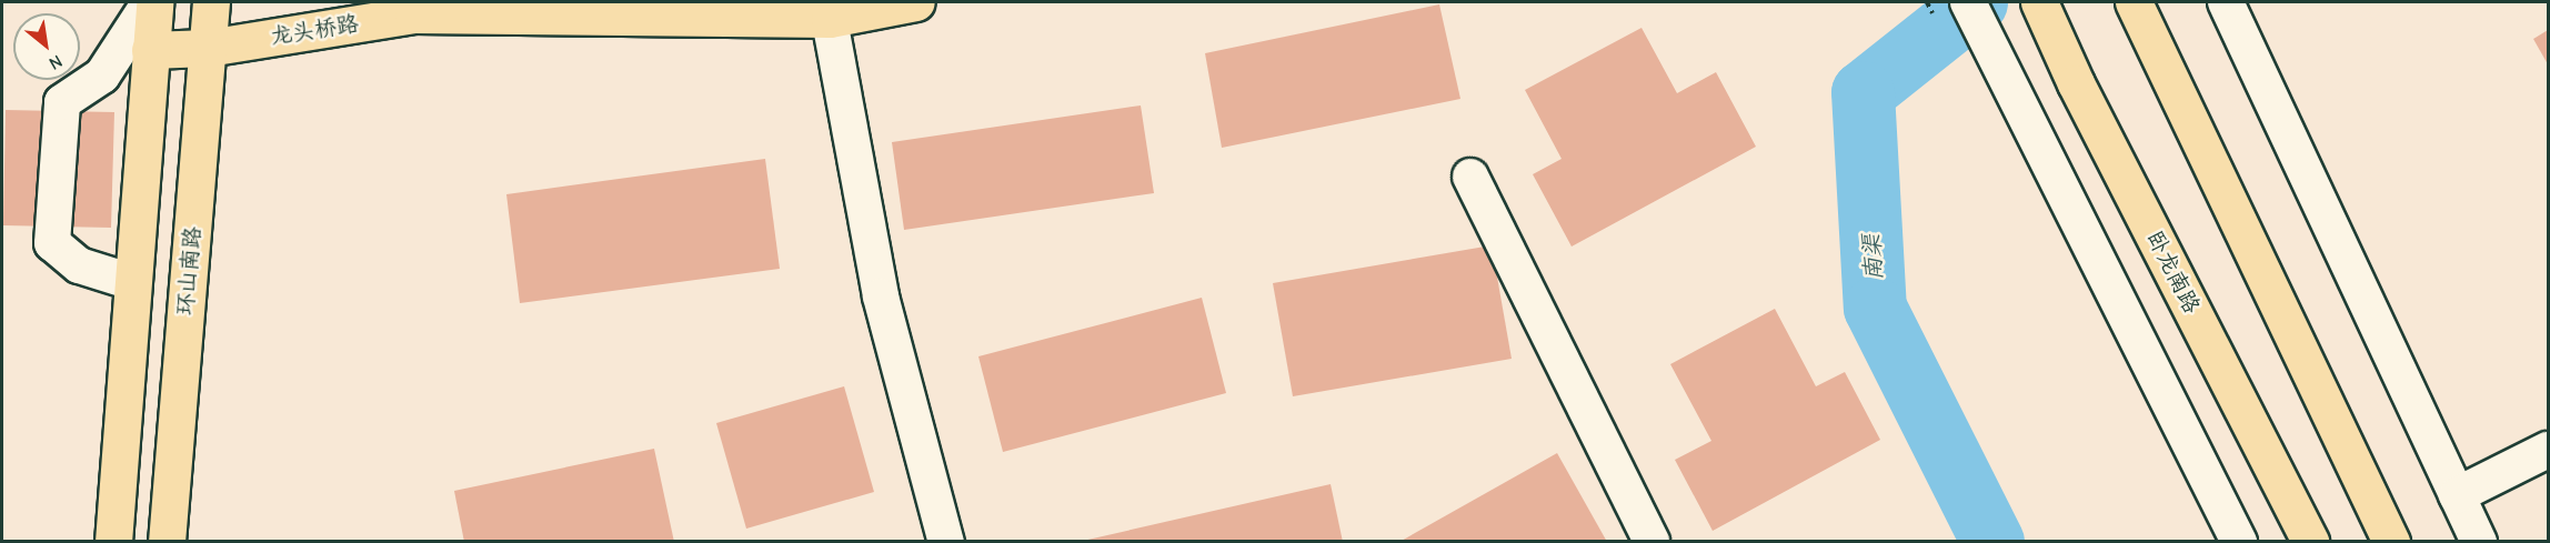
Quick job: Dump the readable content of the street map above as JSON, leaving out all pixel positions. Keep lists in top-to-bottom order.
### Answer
{
  "streets": {
    "main road": ["龙头桥路", "环山南路", "卧龙南路"]
  },
  "crossings": [
    ["龙头桥路", "环山南路"]
  ],
  "water": ["南渠"],
  "north": "bottom right"
}
